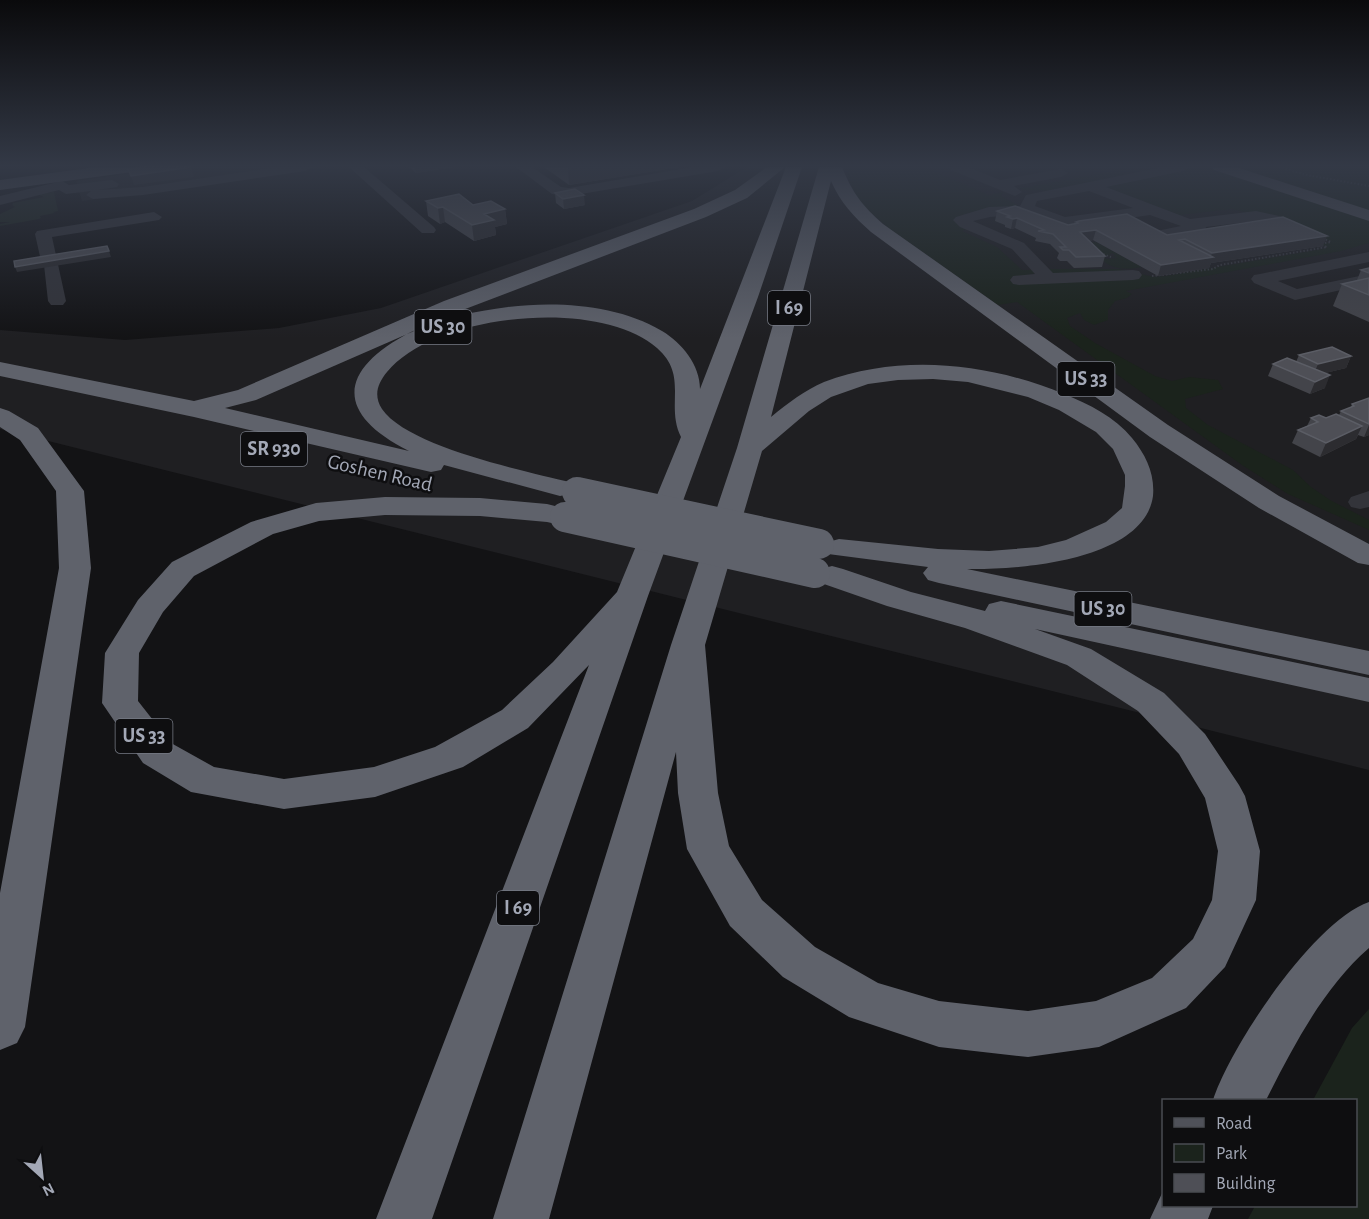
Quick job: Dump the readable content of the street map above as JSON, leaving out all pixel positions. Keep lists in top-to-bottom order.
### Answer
{
  "streets": {
    "highway": [
      "I 69",
      "US 30",
      "US 33",
      "SR 930",
      "Goshen Road"
    ]
  },
  "crossings": [
    ["I 69", "US 30"],
    ["I 69", "US 33"],
    ["US 30", "US 33"],
    ["US 30", "SR 930"],
    ["US 30", "Goshen Road"],
    ["US 33", "SR 930"],
    ["US 33", "Goshen Road"],
    ["SR 930", "Goshen Road"]
  ],
  "legend": ["Road", "Park", "Building"],
  "north": "bottom right"
}
